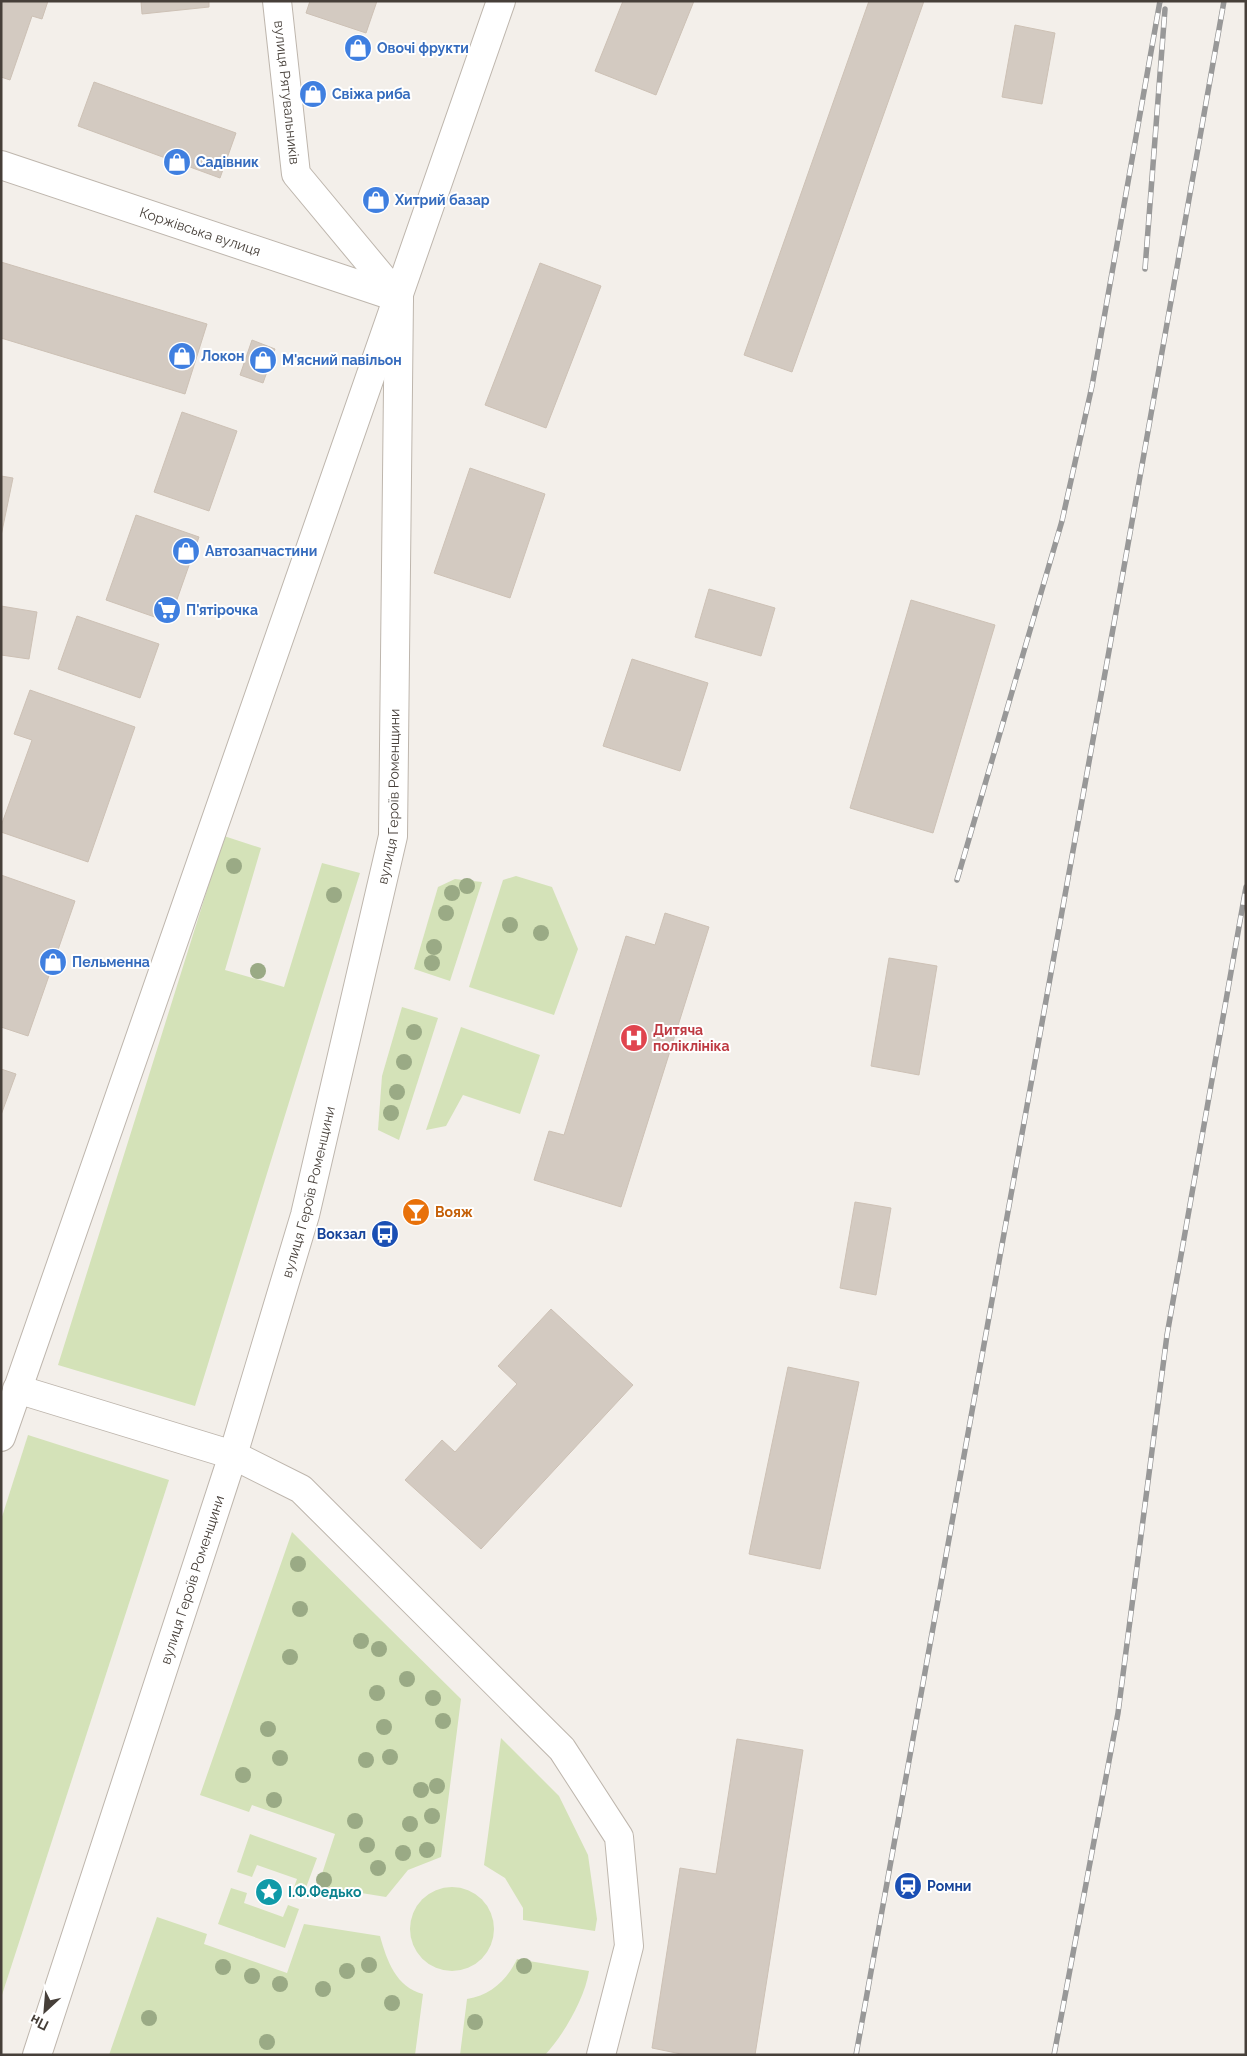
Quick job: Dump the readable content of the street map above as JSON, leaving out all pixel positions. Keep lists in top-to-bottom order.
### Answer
{
  "streets": {
    "street": ["вулиця Рятувальників", "Коржівська вулиця", "вулиця Героїв Роменщини"]
  },
  "crossings": [
    ["вулиця Рятувальників", "Коржівська вулиця"],
    ["вулиця Рятувальників", "вулиця Героїв Роменщини"],
    ["Коржівська вулиця", "вулиця Героїв Роменщини"]
  ],
  "places": {
    "shop": [
      "Овочі фрукти",
      "Свіжа риба",
      "Садівник",
      "Хитрий базар",
      "Локон",
      "М'ясний павільон",
      "Автозапчастини",
      "Пельменна"
    ],
    "supermarket": ["П'ятірочка"],
    "hospital": ["Дитяча поліклініка"],
    "bar": ["Вояж"],
    "bus stop": ["Вокзал"],
    "station": ["Ромни"],
    "place": ["І.Ф.Федько"]
  },
  "north": "bottom left"
}
